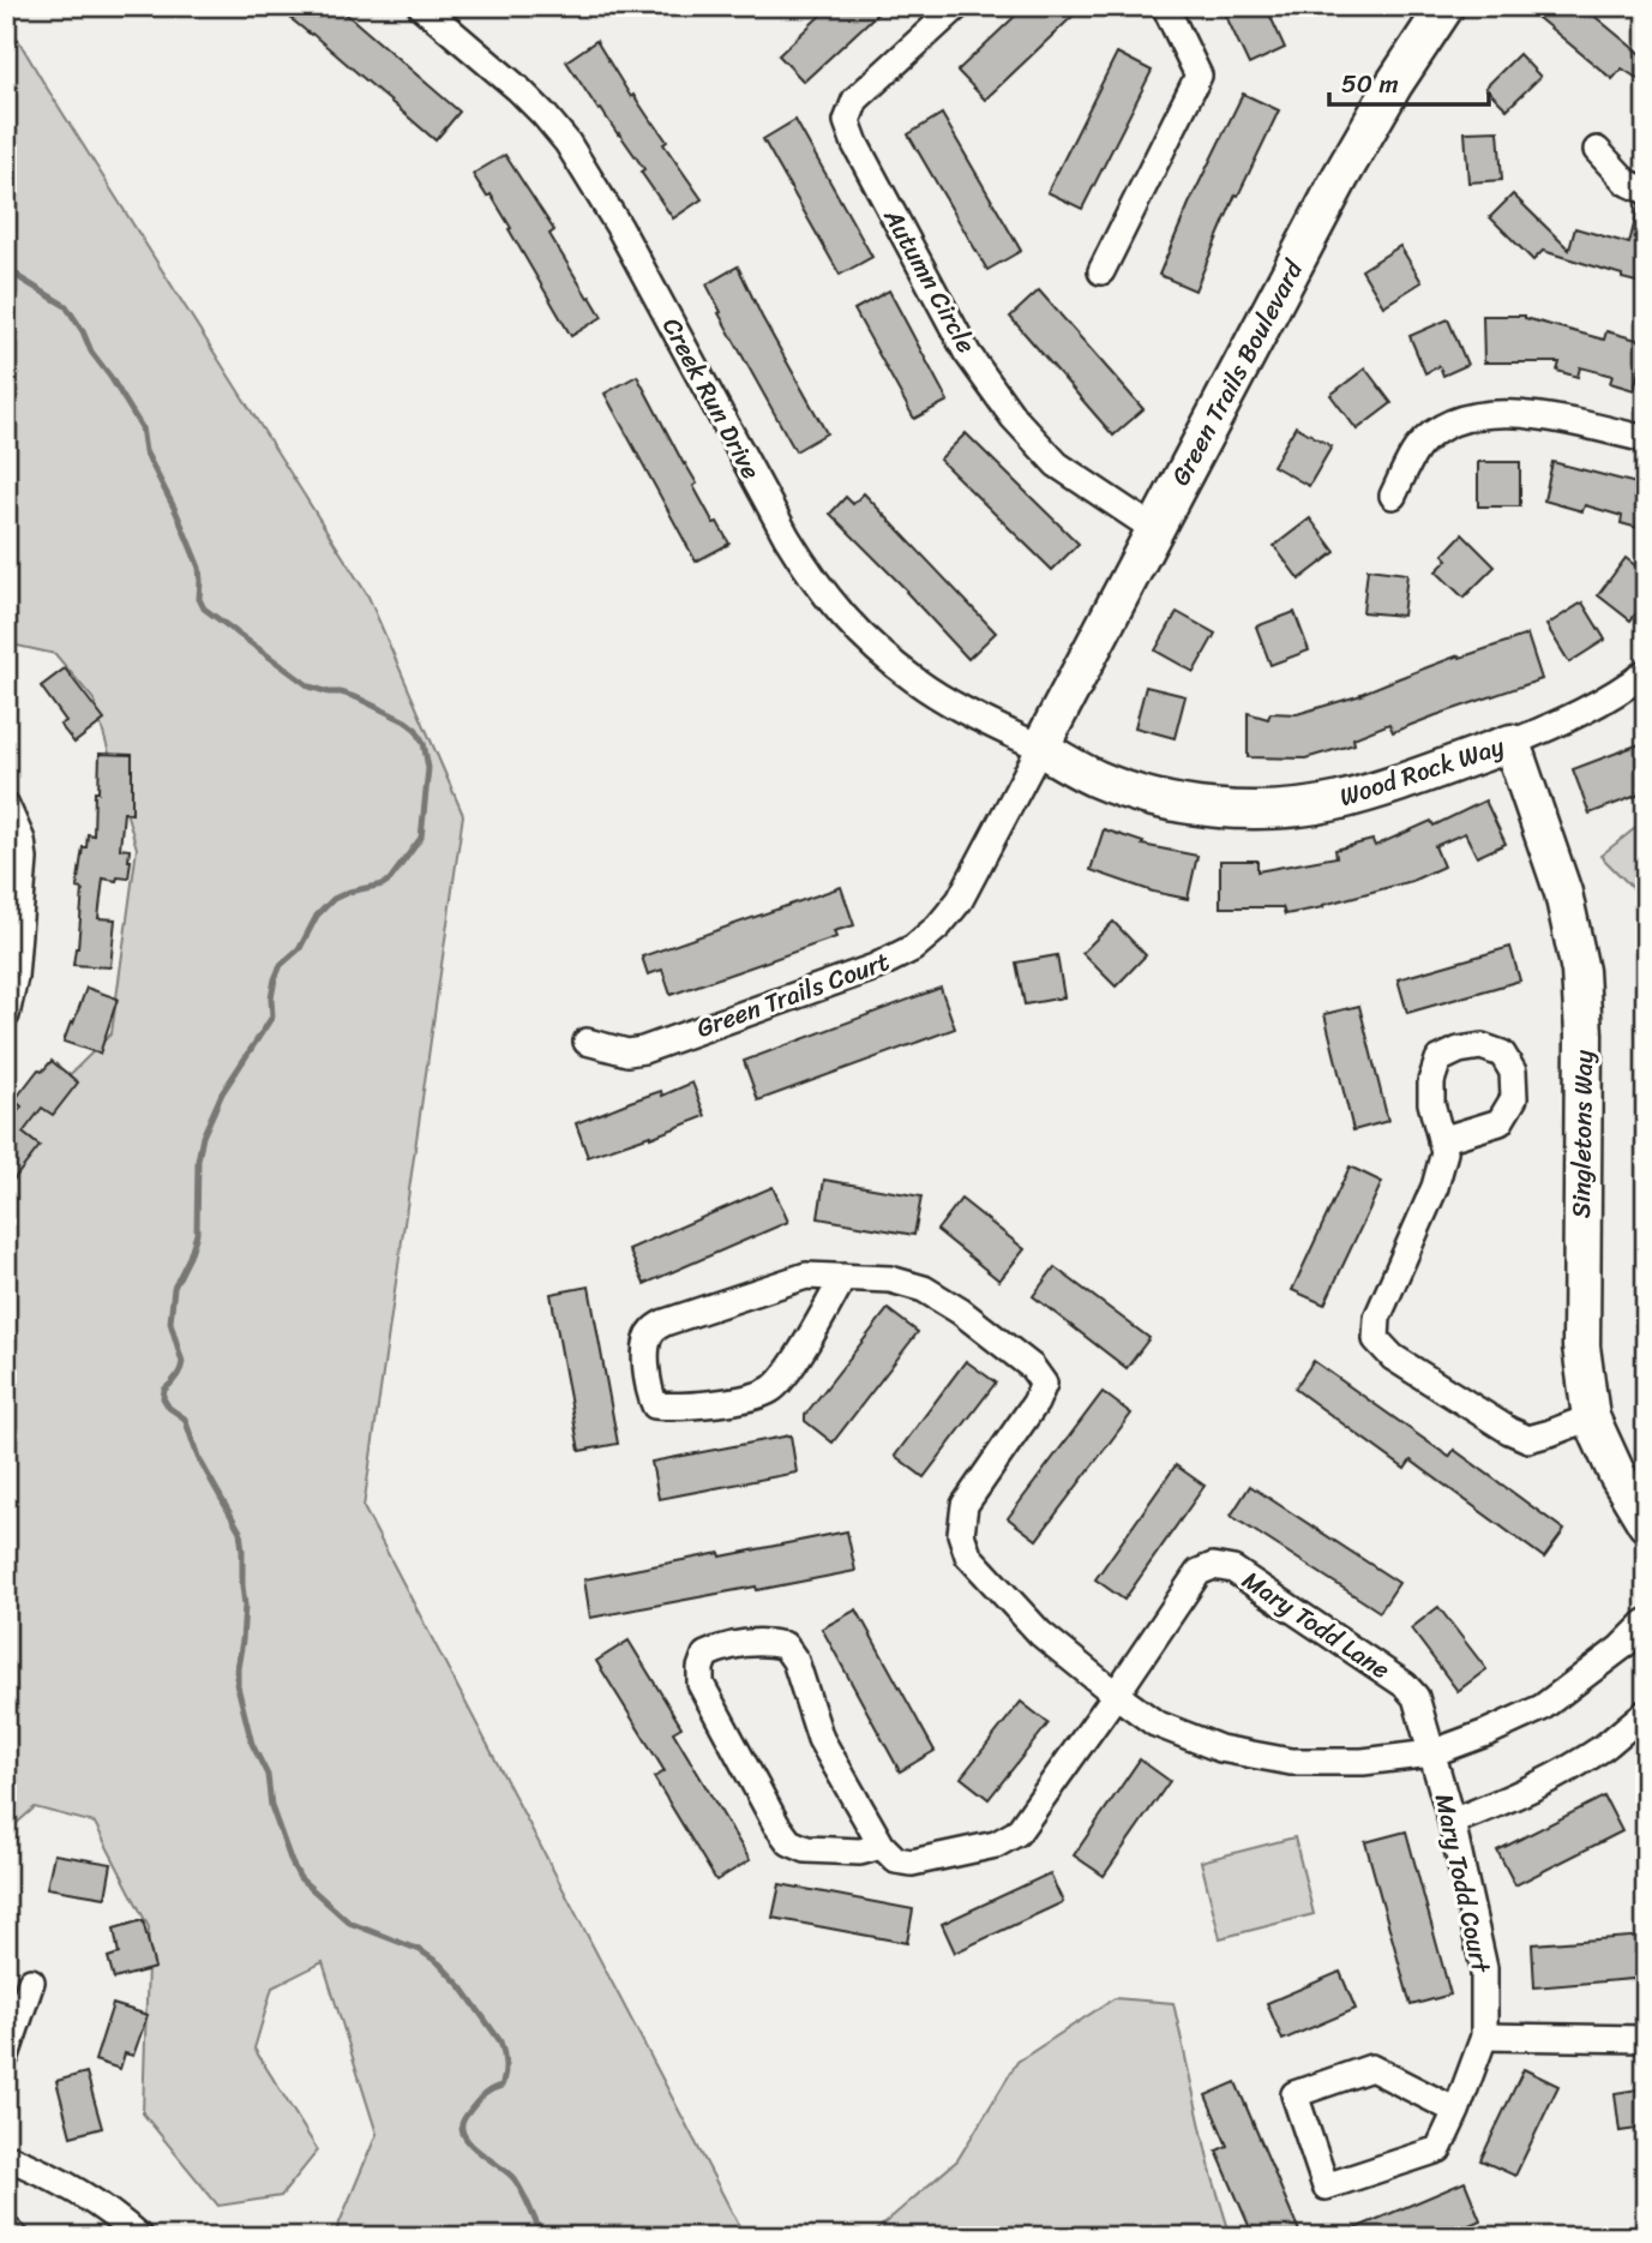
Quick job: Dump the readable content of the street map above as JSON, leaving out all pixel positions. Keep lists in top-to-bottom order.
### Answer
{
  "streets": {
    "street": [
      "Autumn Circle",
      "Green Trails Boulevard",
      "Creek Run Drive",
      "Wood Rock Way",
      "Green Trails Court",
      "Singletons Way",
      "Mary Todd Lane",
      "Mary Todd Court"
    ]
  },
  "crossings": [
    ["Autumn Circle", "Green Trails Boulevard"],
    ["Green Trails Boulevard", "Creek Run Drive"],
    ["Green Trails Boulevard", "Wood Rock Way"],
    ["Green Trails Boulevard", "Green Trails Court"],
    ["Creek Run Drive", "Wood Rock Way"],
    ["Creek Run Drive", "Green Trails Court"],
    ["Wood Rock Way", "Green Trails Court"],
    ["Wood Rock Way", "Singletons Way"],
    ["Mary Todd Lane", "Mary Todd Court"]
  ],
  "scale_bar": "50 m"
}
